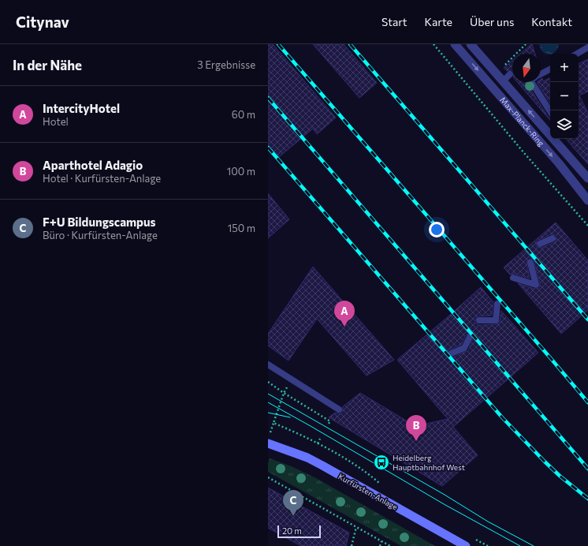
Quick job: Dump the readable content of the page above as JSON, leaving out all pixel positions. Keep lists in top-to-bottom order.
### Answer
{
  "streets": {
    "main road": ["Kurfürsten-Anlage"],
    "street": ["Max-Planck-Ring"]
  },
  "places": {
    "bus stop": ["Heidelberg Hauptbahnhof West"]
  },
  "scale_bar": "20 m",
  "north": "bottom",
  "page": {
    "header": "Citynav",
    "nav": [
      "Start",
      "Karte",
      "Über uns",
      "Kontakt"
    ],
    "heading": ["In der Nähe", "3 Ergebnisse"],
    "map_buttons": ["+", "−"],
    "list": [
      {
        "mark": "A",
        "name": "IntercityHotel",
        "note": "Hotel",
        "value": "60 m"
      },
      {
        "mark": "B",
        "name": "Aparthotel Adagio",
        "note": "Hotel · Kurfürsten-Anlage",
        "value": "100 m"
      },
      {
        "mark": "C",
        "name": "F+U Bildungscampus",
        "note": "Büro · Kurfürsten-Anlage",
        "value": "150 m"
      }
    ],
    "pins": ["A", "B", "C"],
    "scale": "20 m"
  }
}
